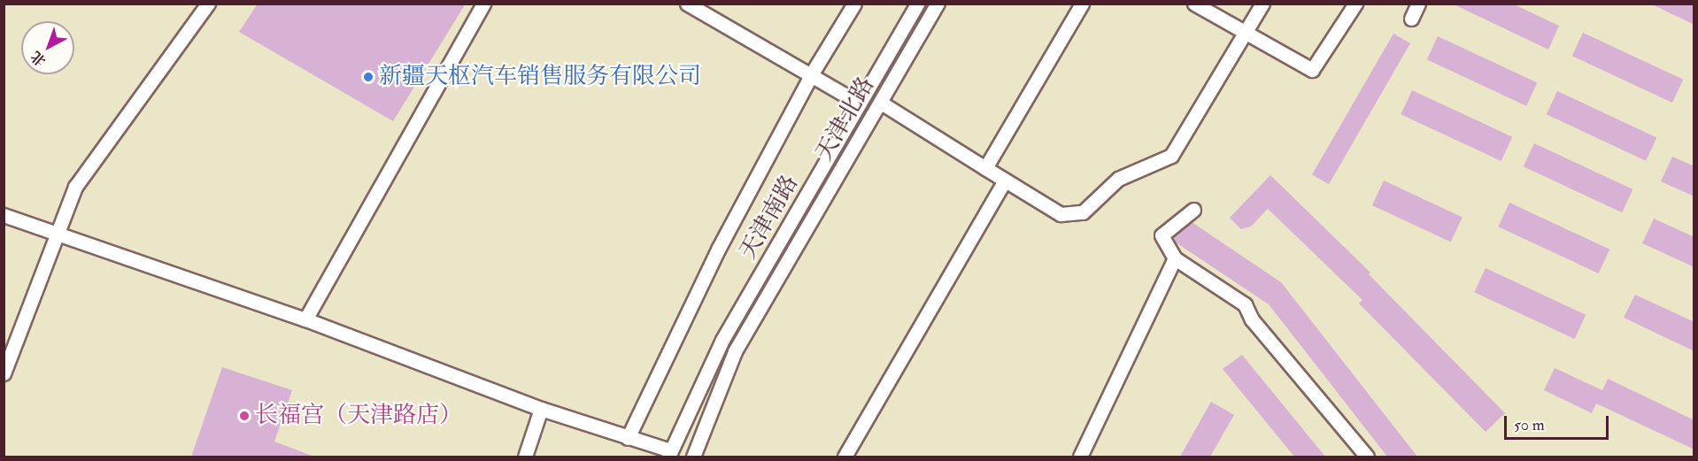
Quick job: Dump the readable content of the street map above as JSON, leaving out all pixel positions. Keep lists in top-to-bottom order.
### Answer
{
  "streets": {
    "street": ["天津北路", "天津南路"]
  },
  "places": ["新疆天枢汽车销售服务有限公司", "长福宫（天津路店）"],
  "scale_bar": "50 m",
  "north": "bottom left"
}
